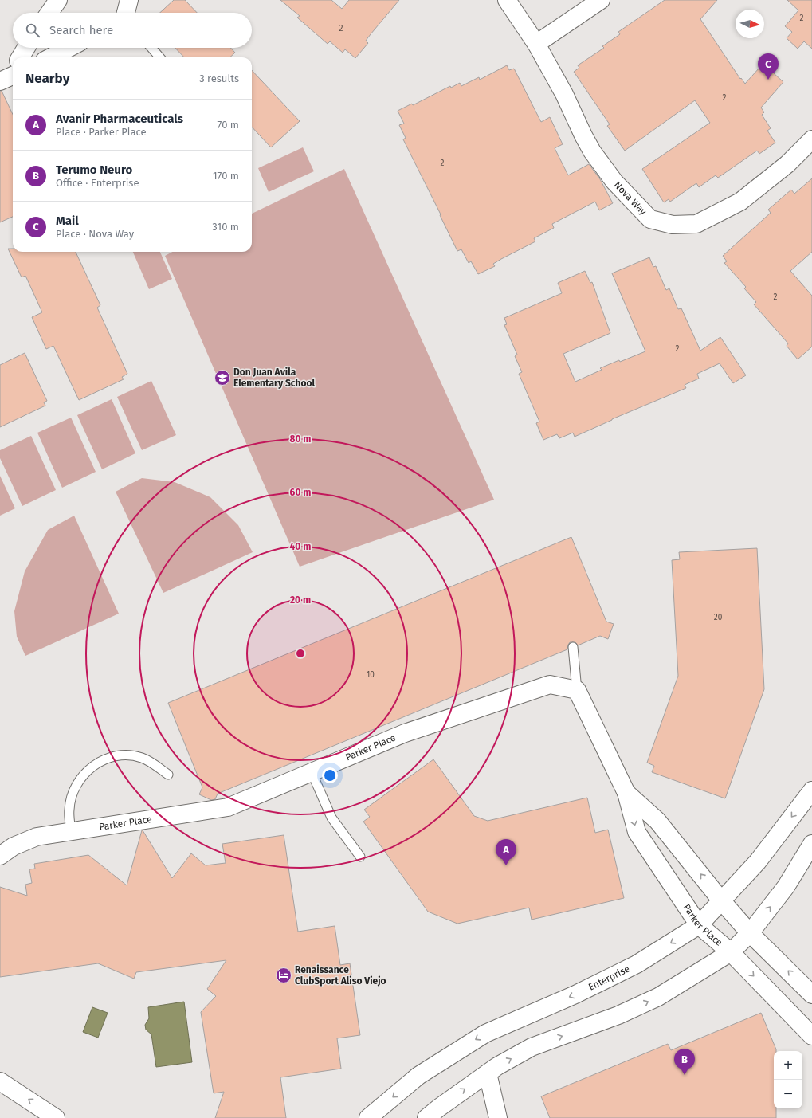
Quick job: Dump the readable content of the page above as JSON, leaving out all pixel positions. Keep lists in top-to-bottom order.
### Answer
{
  "streets": {
    "street": ["Nova Way", "Parker Place", "Enterprise"]
  },
  "crossings": [
    ["Parker Place", "Enterprise"]
  ],
  "places": {
    "school or university": ["Don Juan Avila Elementary School"],
    "hotel": ["Renaissance ClubSport Aliso Viejo"]
  },
  "house_numbers": [
    "2",
    "2",
    "2",
    "2",
    "2",
    "2",
    "20",
    "10"
  ],
  "north": "right",
  "page": {
    "search": "Search here",
    "pins": ["C", "A", "B"],
    "heading": ["Nearby", "3 results"],
    "list": [
      {
        "mark": "A",
        "name": "Avanir Pharmaceuticals",
        "note": "Place · Parker Place",
        "value": "70 m"
      },
      {
        "mark": "B",
        "name": "Terumo Neuro",
        "note": "Office · Enterprise",
        "value": "170 m"
      },
      {
        "mark": "C",
        "name": "Mail",
        "note": "Place · Nova Way",
        "value": "310 m"
      }
    ],
    "map_buttons": ["+", "−"]
  },
  "rings": [
    "80 m",
    "60 m",
    "40 m",
    "20 m"
  ]
}
